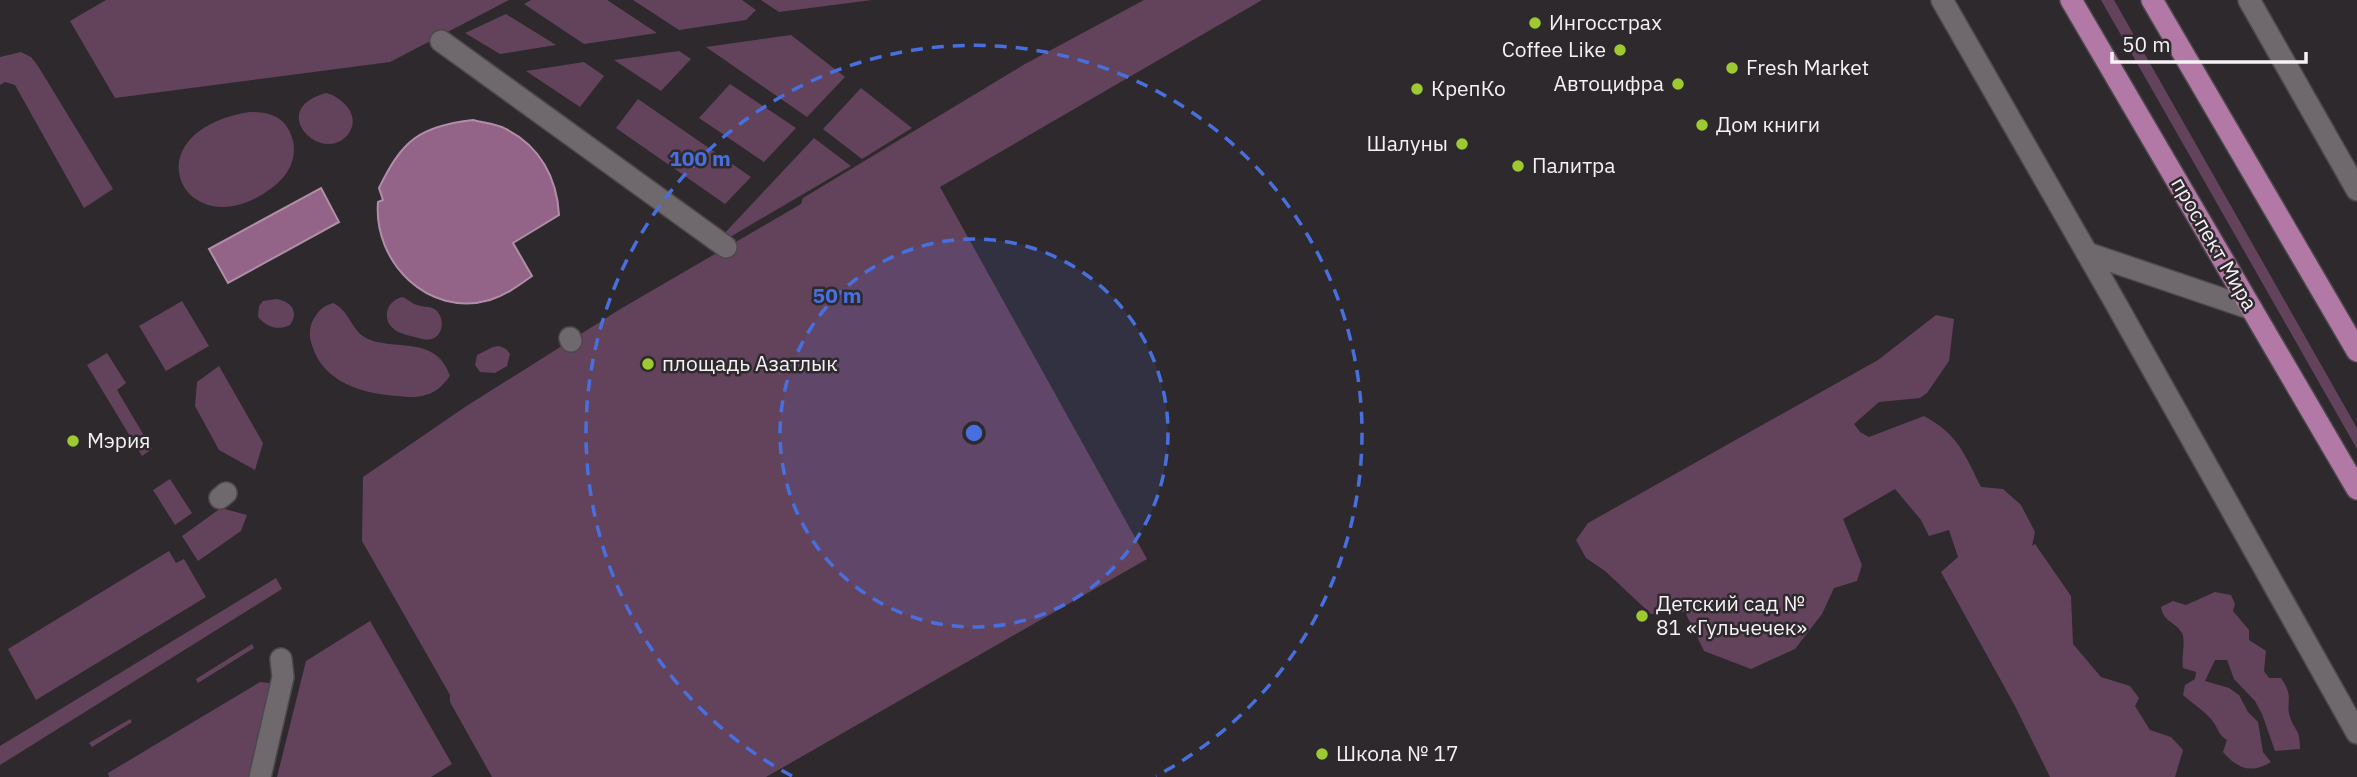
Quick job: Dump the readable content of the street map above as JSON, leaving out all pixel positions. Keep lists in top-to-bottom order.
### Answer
{
  "streets": {
    "main road": ["проспект Мира"]
  },
  "places": [
    "Ингосстрах",
    "Coffee Like",
    "Fresh Market",
    "Автоцифра",
    "КрепКо",
    "Дом книги",
    "Шалуны",
    "Палитра",
    "площадь Азатлык",
    "Мэрия",
    "Детский сад № 81 «Гульчечек»",
    "Школа № 17"
  ],
  "scale_bar": "50 m",
  "rings": ["100 m", "50 m"]
}
